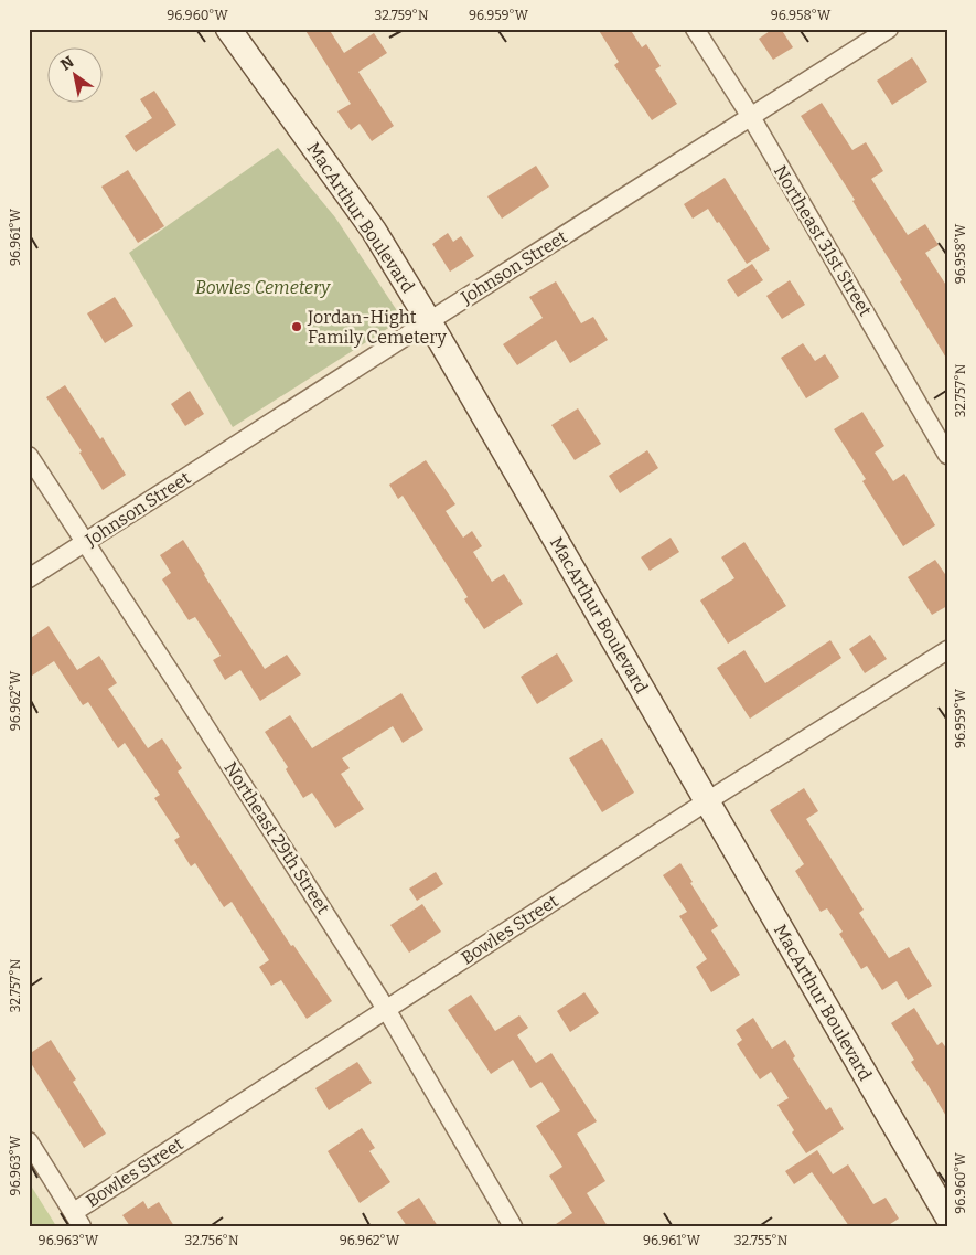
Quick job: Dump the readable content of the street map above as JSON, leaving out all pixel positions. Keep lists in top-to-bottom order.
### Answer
{
  "streets": {
    "main road": ["MacArthur Boulevard"],
    "street": [
      "Northeast 31st Street",
      "Johnson Street",
      "Northeast 29th Street",
      "Bowles Street"
    ]
  },
  "crossings": [
    ["MacArthur Boulevard", "Johnson Street"],
    ["MacArthur Boulevard", "Bowles Street"],
    ["Northeast 31st Street", "Johnson Street"],
    ["Johnson Street", "Northeast 29th Street"],
    ["Northeast 29th Street", "Bowles Street"]
  ],
  "parks": ["Bowles Cemetery"],
  "places": ["Jordan-Hight Family Cemetery"],
  "north": "top left",
  "coordinates": [
    "96.960°W",
    "32.759°N",
    "96.959°W",
    "96.958°W",
    "96.961°W",
    "32.757°N",
    "96.962°W",
    "96.963°W",
    "32.756°N",
    "32.755°N"
  ]
}
